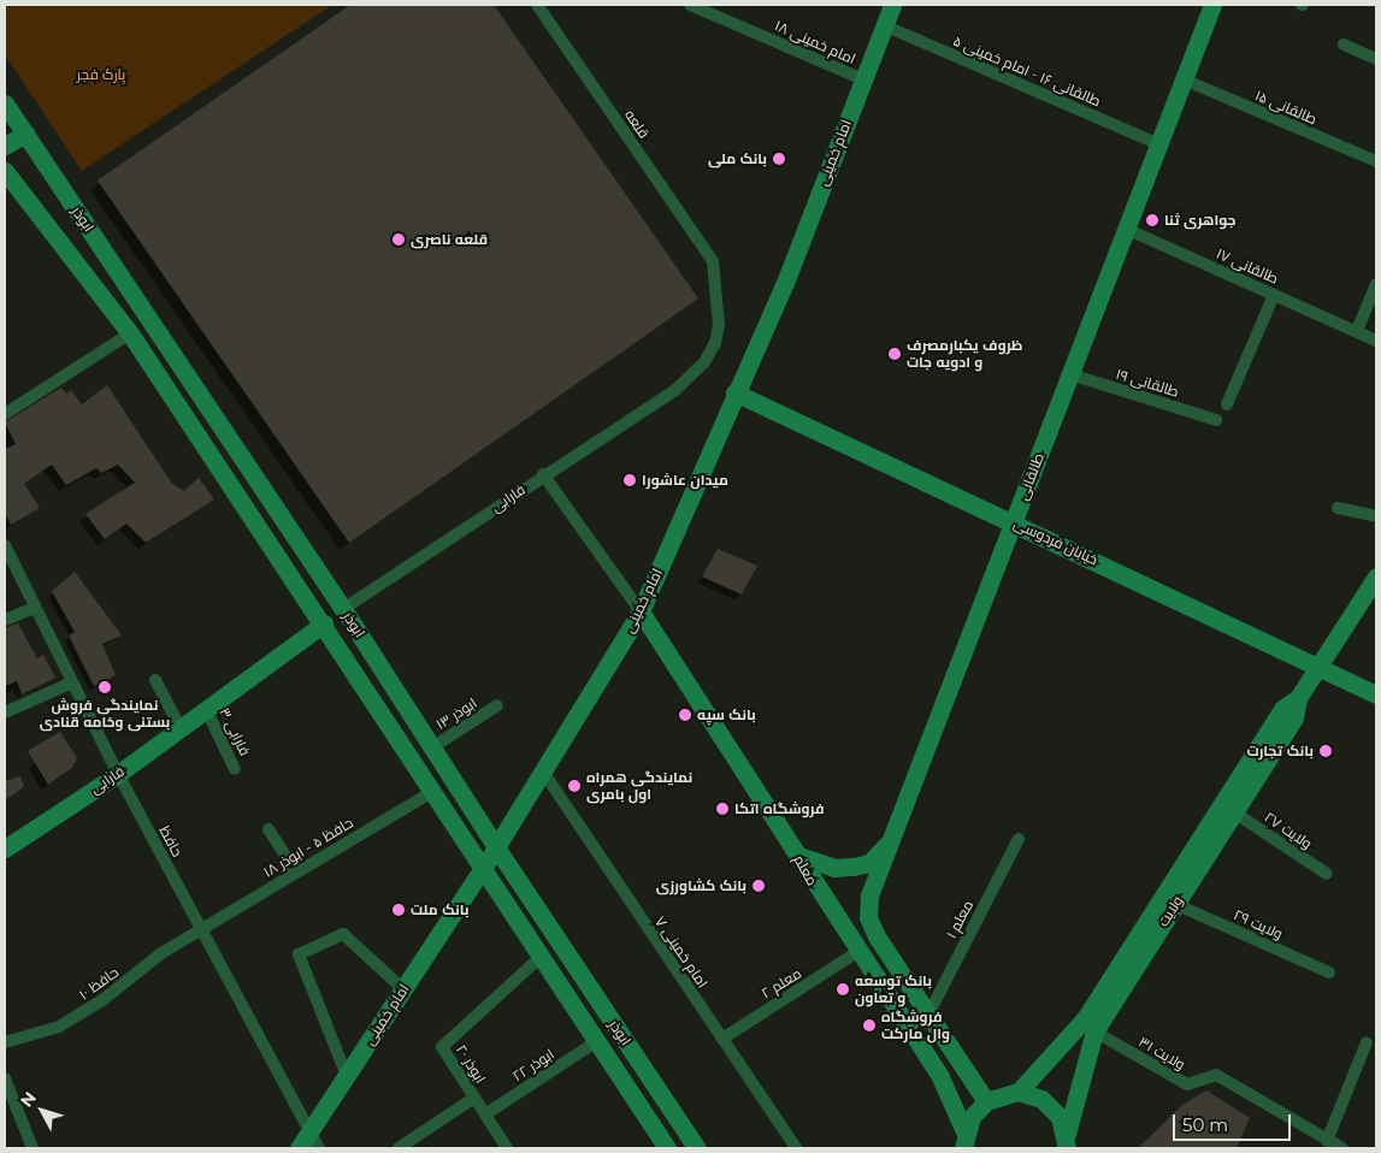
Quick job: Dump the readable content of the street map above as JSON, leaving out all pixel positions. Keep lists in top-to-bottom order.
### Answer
{
  "streets": {
    "main road": [
      "امام خمینی",
      "ابوذر",
      "طالقانی",
      "فارابی",
      "خیابان فردوسی",
      "معلم",
      "ولایت"
    ],
    "street": [
      "امام خمینی ۱۸",
      "طالقانی ۱۶ - امام خمینی ۵",
      "طالقانی ۱۵",
      "قلعه",
      "طالقانی ۱۷",
      "طالقانی ۱۹",
      "ابوذر ۱۳",
      "فارابی ۳",
      "ولایت ۲۷",
      "حافظ",
      "حافظ ۵ - ابوذر ۱۸",
      "معلم ۱",
      "ولایت ۲۹",
      "امام خمینی ۷",
      "حافظ ۱۰",
      "معلم ۲",
      "ولایت ۳۱",
      "ابوذر ۲۰",
      "ابوذر ۲۲"
    ]
  },
  "crossings": [
    ["امام خمینی ۱۸", "امام خمینی"],
    ["طالقانی ۱۶ - امام خمینی ۵", "امام خمینی"],
    ["طالقانی ۱۶ - امام خمینی ۵", "طالقانی"],
    ["طالقانی ۱۵", "طالقانی"],
    ["قلعه", "فارابی"],
    ["امام خمینی", "ابوذر"],
    ["امام خمینی", "خیابان فردوسی"],
    ["امام خمینی", "حافظ"],
    ["امام خمینی", "معلم"],
    ["امام خمینی", "امام خمینی ۷"],
    ["ابوذر", "فارابی"],
    ["ابوذر", "ابوذر ۱۳"],
    ["ابوذر", "حافظ ۵ - ابوذر ۱۸"],
    ["ابوذر", "ابوذر ۲۰"],
    ["ابوذر", "ابوذر ۲۲"],
    ["طالقانی ۱۷", "طالقانی"],
    ["طالقانی ۱۹", "طالقانی"],
    ["طالقانی", "خیابان فردوسی"],
    ["طالقانی", "معلم ۱"],
    ["فارابی", "فارابی ۳"],
    ["فارابی", "حافظ"],
    ["خیابان فردوسی", "ولایت"],
    ["ولایت ۲۷", "ولایت"],
    ["حافظ", "حافظ ۵ - ابوذر ۱۸"],
    ["حافظ", "حافظ ۱۰"],
    ["حافظ ۵ - ابوذر ۱۸", "حافظ ۱۰"],
    ["معلم", "معلم ۲"],
    ["ولایت", "ولایت ۲۹"],
    ["ولایت", "ولایت ۳۱"],
    ["امام خمینی ۷", "معلم ۲"],
    ["ابوذر ۲۰", "ابوذر ۲۲"]
  ],
  "parks": ["پارک فجر"],
  "places": [
    "بانک ملی",
    "جواهری ثنا",
    "قلعه ناصری",
    "ظروف یکبارمصرف و ادویه جات",
    "میدان عاشورا",
    "نمایندگی فروش بستنی وخامه قنادی",
    "بانک سپه",
    "بانک تجارت",
    "نمایندگی همراه اول بامری",
    "فروشگاه اتکا",
    "بانک کشاورزی",
    "بانک ملت",
    "بانک توسعه و تعاون",
    "فروشگاه وال مارکت"
  ],
  "scale_bar": "50 m",
  "north": "top left"
}
